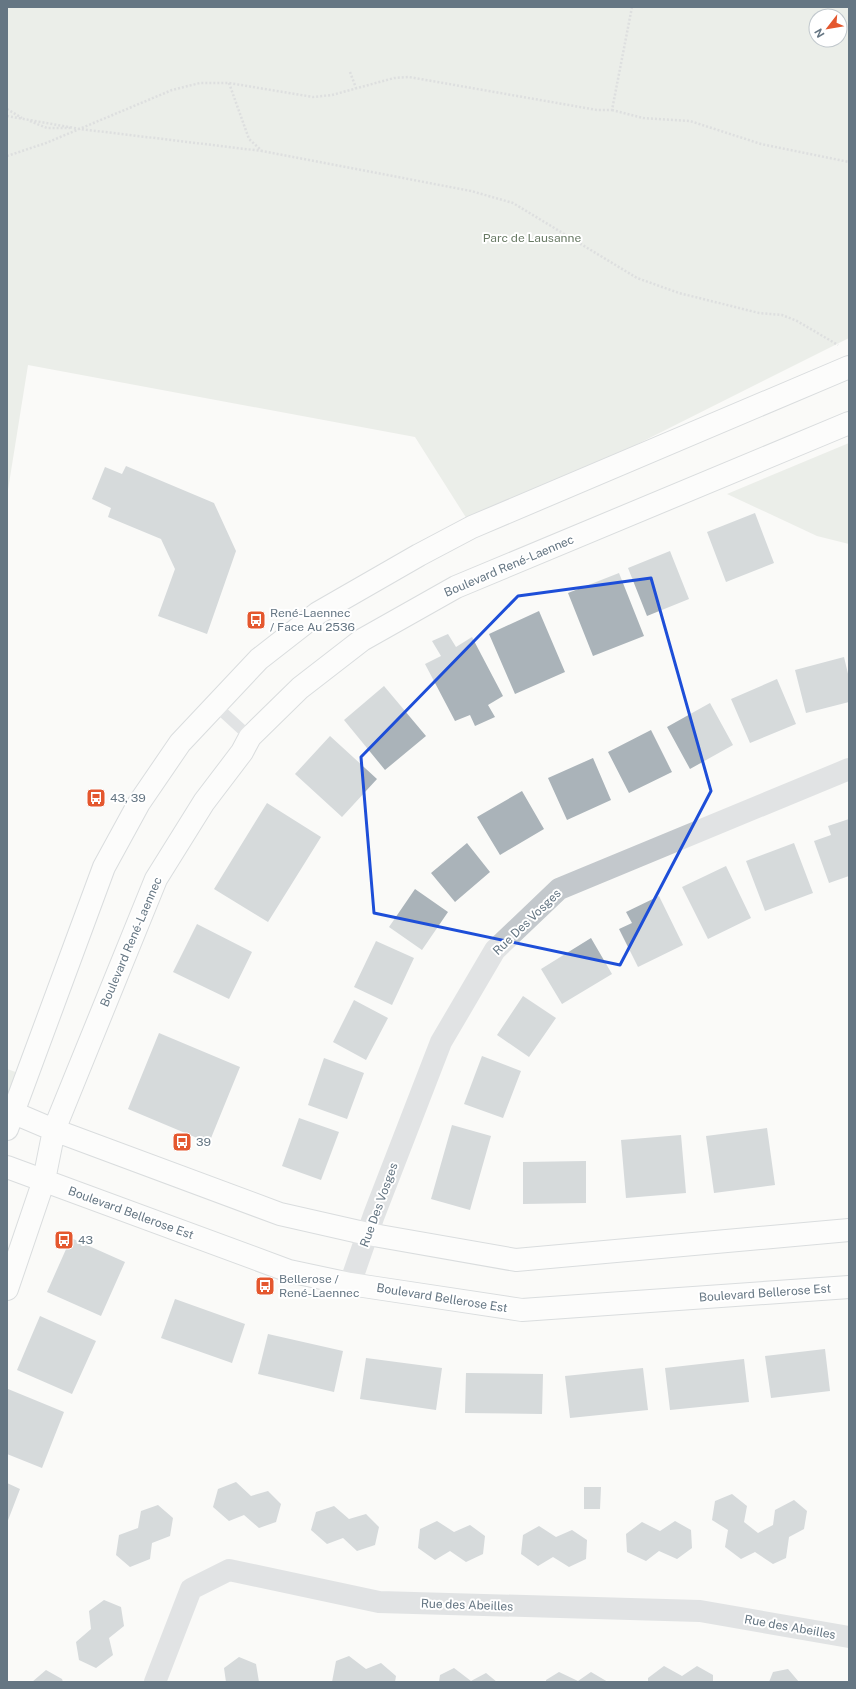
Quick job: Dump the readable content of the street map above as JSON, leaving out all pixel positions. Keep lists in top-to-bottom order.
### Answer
{
  "streets": {
    "street": [
      "Boulevard René-Laennec",
      "Rue Des Vosges",
      "Boulevard Bellerose Est",
      "Rue des Abeilles"
    ]
  },
  "crossings": [
    ["Boulevard René-Laennec", "Boulevard Bellerose Est"],
    ["Rue Des Vosges", "Boulevard Bellerose Est"]
  ],
  "parks": ["Parc de Lausanne"],
  "places": {
    "bus stop": [
      "René-Laennec / Face Au 2536",
      "43, 39",
      "39",
      "43",
      "Bellerose / René-Laennec"
    ]
  },
  "north": "bottom left"
}
